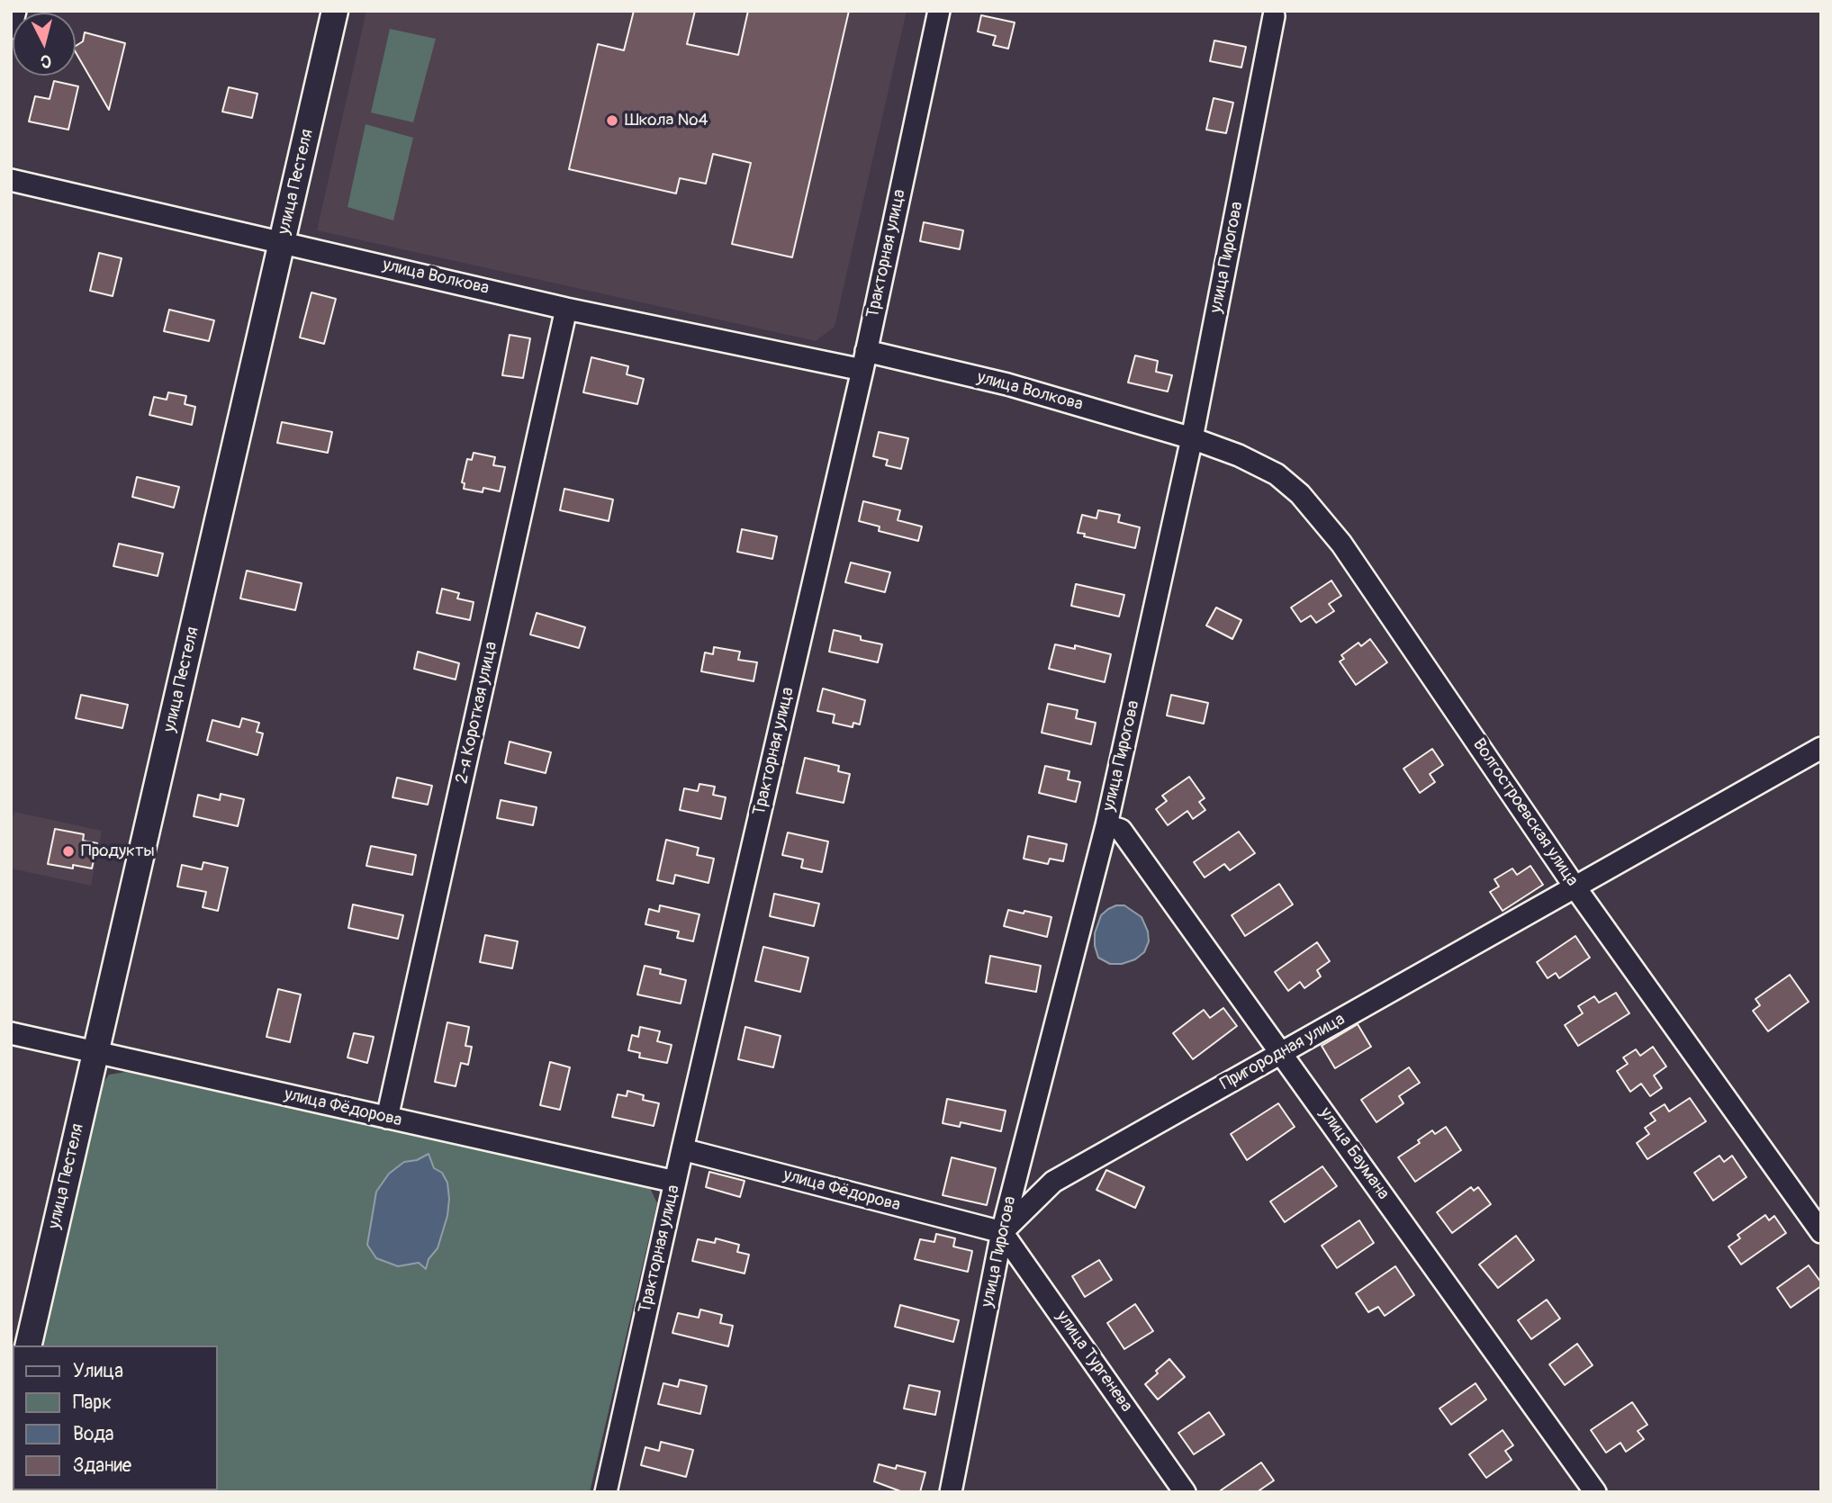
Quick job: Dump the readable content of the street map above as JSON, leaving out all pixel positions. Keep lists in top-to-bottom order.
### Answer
{
  "streets": {
    "street": [
      "улица Пестеля",
      "Тракторная улица",
      "улица Пирогова",
      "улица Волкова",
      "2-я Короткая улица",
      "Волгостроевская улица",
      "Пригородная улица",
      "улица Фёдорова",
      "улица Баумана",
      "улица Тургенева"
    ]
  },
  "crossings": [
    ["улица Пестеля", "улица Волкова"],
    ["улица Пестеля", "улица Фёдорова"],
    ["Тракторная улица", "улица Волкова"],
    ["Тракторная улица", "улица Фёдорова"],
    ["улица Пирогова", "улица Волкова"],
    ["улица Пирогова", "Волгостроевская улица"],
    ["улица Пирогова", "Пригородная улица"],
    ["улица Пирогова", "улица Фёдорова"],
    ["улица Пирогова", "улица Баумана"],
    ["улица Пирогова", "улица Тургенева"],
    ["улица Волкова", "2-я Короткая улица"],
    ["улица Волкова", "Волгостроевская улица"],
    ["2-я Короткая улица", "улица Фёдорова"],
    ["Волгостроевская улица", "Пригородная улица"],
    ["Пригородная улица", "улица Фёдорова"],
    ["Пригородная улица", "улица Баумана"],
    ["Пригородная улица", "улица Тургенева"],
    ["улица Фёдорова", "улица Тургенева"]
  ],
  "places": ["Школа №4", "Продукты"],
  "legend": [
    "Улица",
    "Парк",
    "Вода",
    "Здание"
  ],
  "north": "bottom"
}
